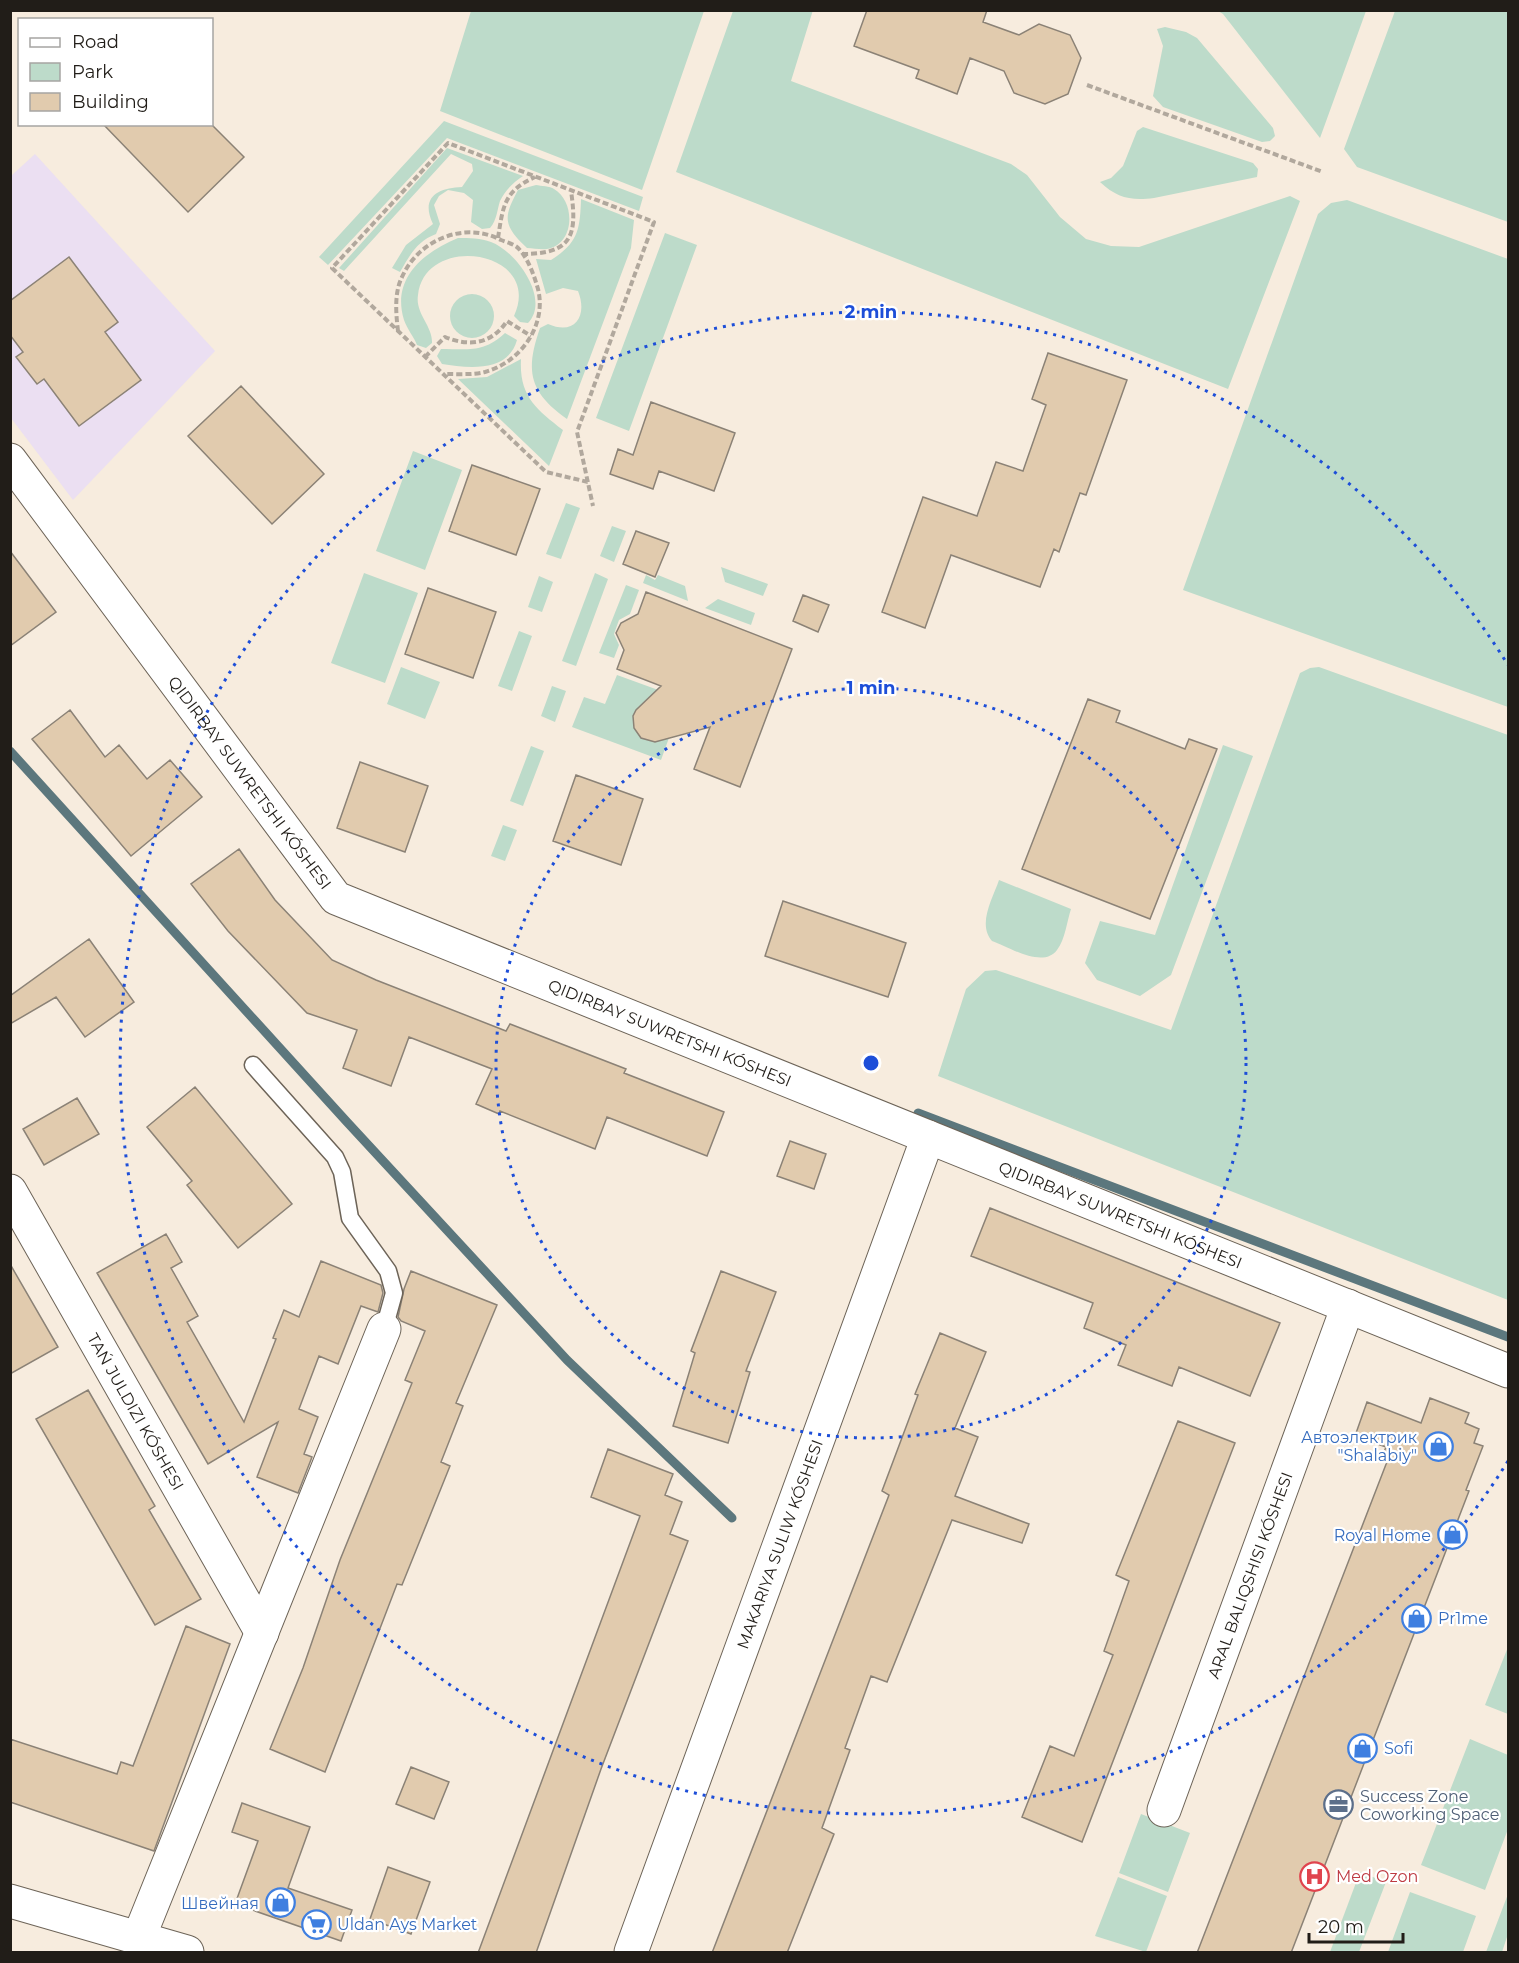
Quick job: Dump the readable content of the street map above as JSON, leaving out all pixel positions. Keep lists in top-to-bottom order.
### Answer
{
  "places": {
    "shop": [
      "Автоэлектрик \"Shalabiy\"",
      "Royal Home",
      "Pr1me",
      "Sofi",
      "Швейная"
    ],
    "office": ["Success Zone Coworking Space"],
    "hospital": ["Med Ozon"],
    "supermarket": ["Uldan Ays Market"]
  },
  "legend": ["Road", "Park", "Building"],
  "scale_bar": "20 m",
  "rings": ["2 min", "1 min"]
}
